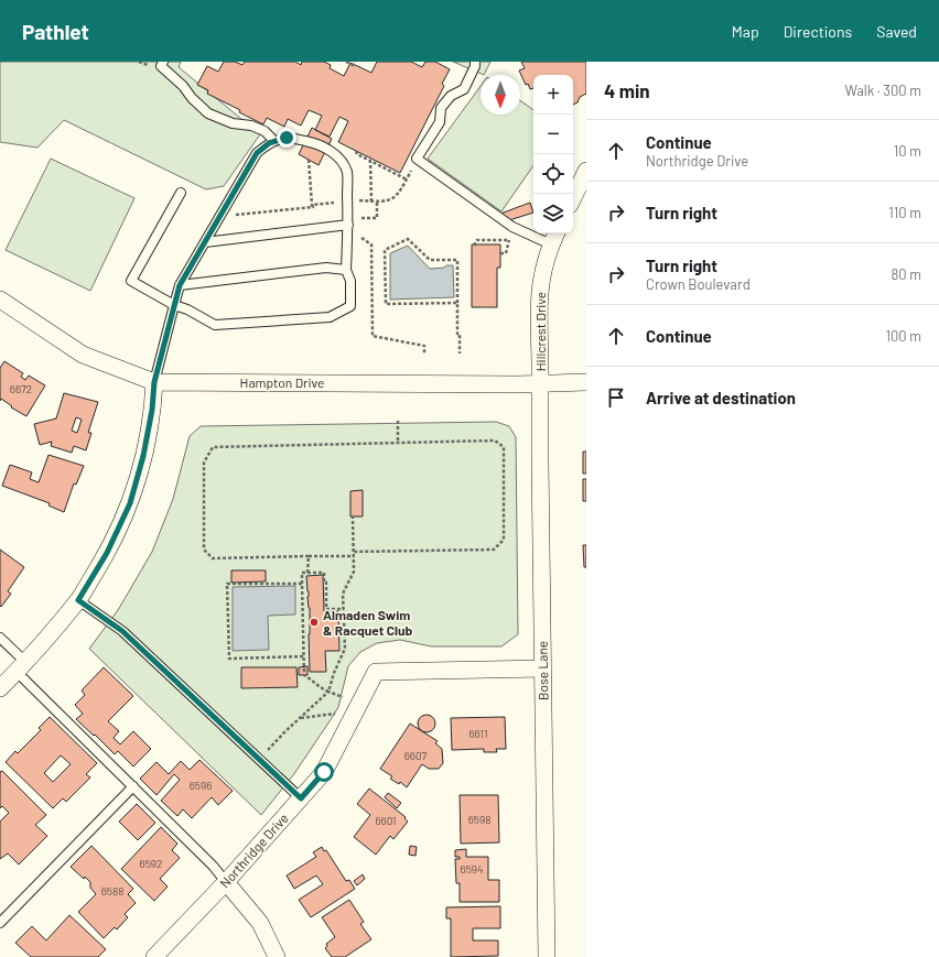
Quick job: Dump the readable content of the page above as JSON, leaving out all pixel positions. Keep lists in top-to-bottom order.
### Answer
{
  "streets": {
    "street": [
      "Hillcrest Drive",
      "Hampton Drive",
      "Bose Lane",
      "Northridge Drive"
    ]
  },
  "crossings": [
    ["Hillcrest Drive", "Hampton Drive"],
    ["Hillcrest Drive", "Bose Lane"],
    ["Hampton Drive", "Bose Lane"],
    ["Bose Lane", "Northridge Drive"]
  ],
  "places": ["Almaden Swim & Racquet Club"],
  "house_numbers": [
    "6672",
    "6611",
    "6607",
    "6596",
    "6598",
    "6601",
    "6592",
    "6594",
    "6588"
  ],
  "north": "bottom",
  "page": {
    "header": "Pathlet",
    "nav": ["Map", "Directions", "Saved"],
    "heading": ["4 min", "Walk · 300 m"],
    "map_buttons": ["+", "−"],
    "list": [
      ["Continue", "Northridge Drive", "10 m"],
      ["Turn right", "110 m"],
      ["Turn right", "Crown Boulevard", "80 m"],
      ["Continue", "100 m"],
      "Arrive at destination"
    ]
  }
}
